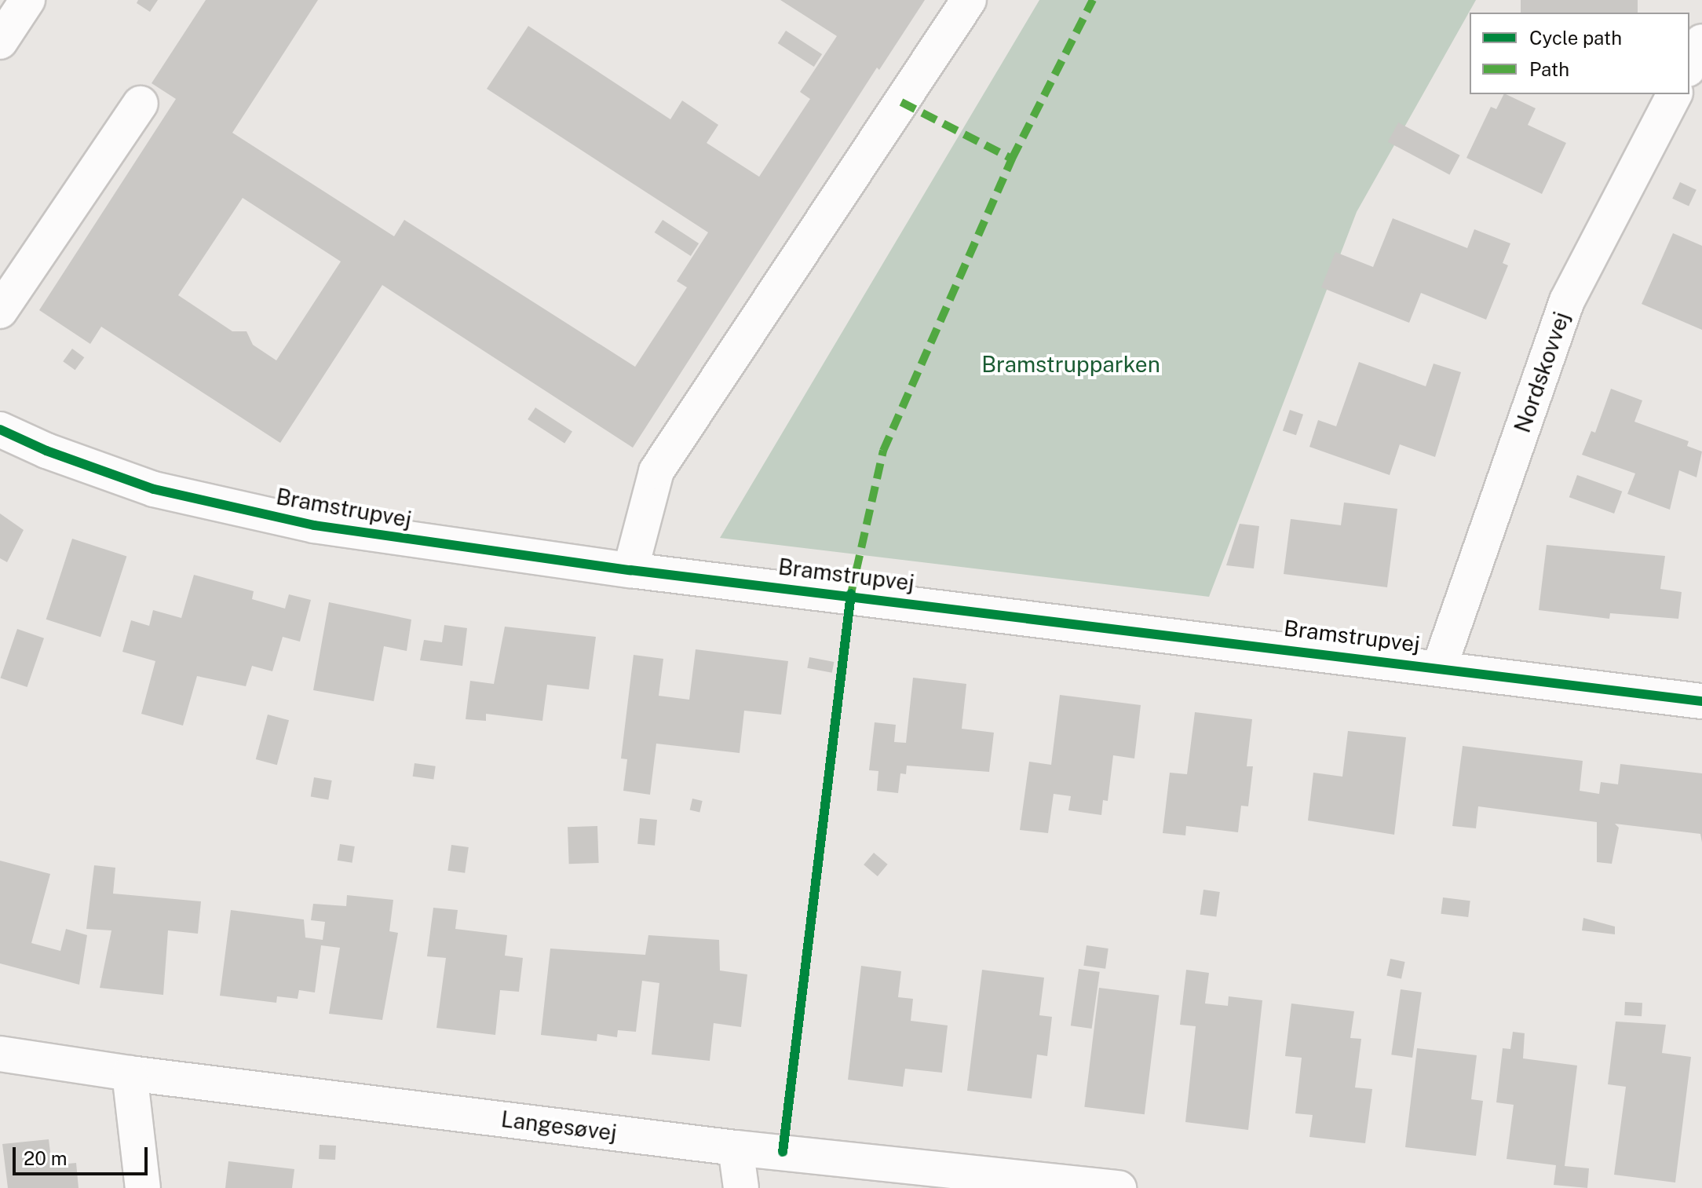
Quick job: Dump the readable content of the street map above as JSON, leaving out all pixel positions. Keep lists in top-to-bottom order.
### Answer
{
  "streets": {
    "street": ["Nordskovvej", "Bramstrupvej", "Langesøvej"]
  },
  "crossings": [
    ["Nordskovvej", "Bramstrupvej"]
  ],
  "parks": ["Bramstrupparken"],
  "legend": ["Cycle path", "Path"],
  "scale_bar": "20 m"
}
